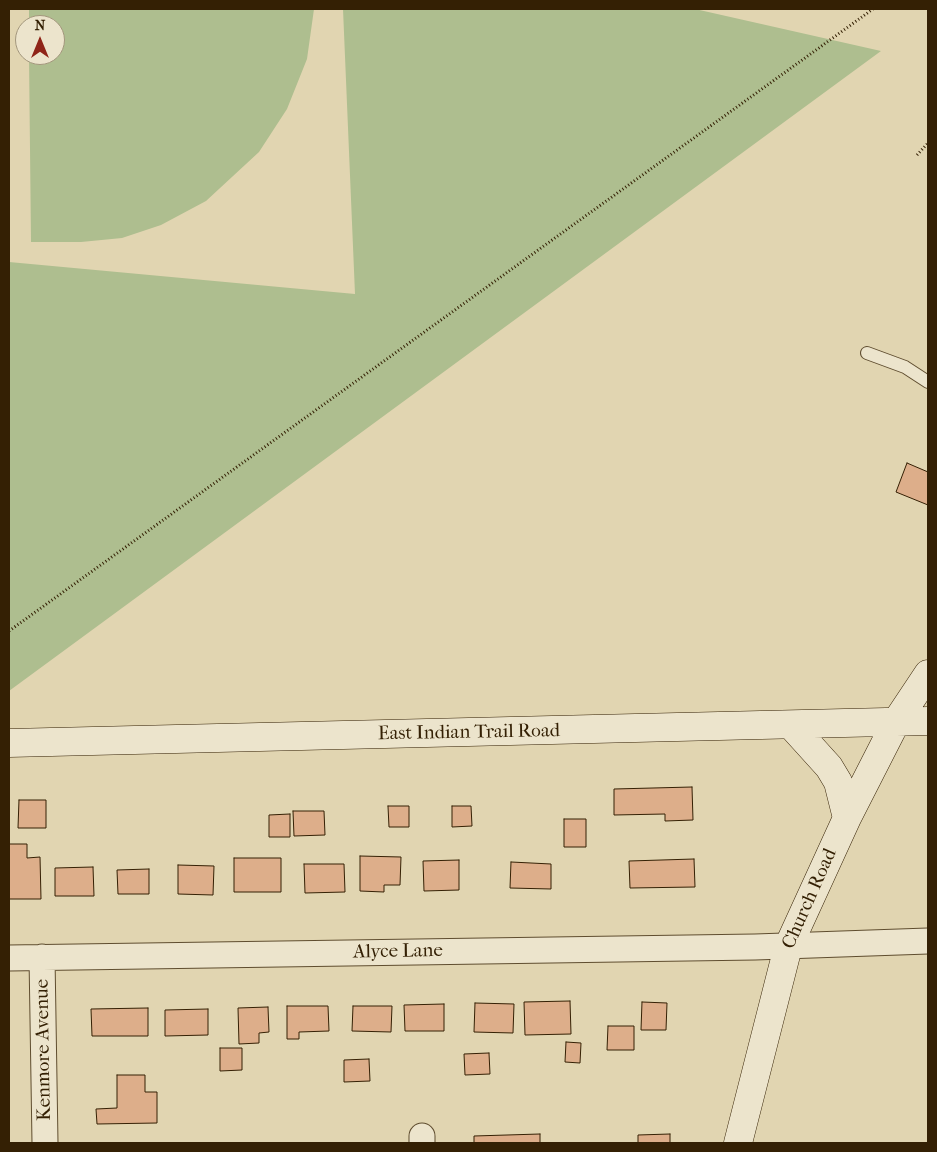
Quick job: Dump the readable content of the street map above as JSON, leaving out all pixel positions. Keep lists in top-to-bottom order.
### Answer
{
  "streets": {
    "main road": ["East Indian Trail Road", "Church Road"],
    "street": ["Alyce Lane", "Kenmore Avenue"]
  },
  "crossings": [
    ["East Indian Trail Road", "Church Road"],
    ["Church Road", "Alyce Lane"],
    ["Alyce Lane", "Kenmore Avenue"]
  ],
  "north": "top"
}
